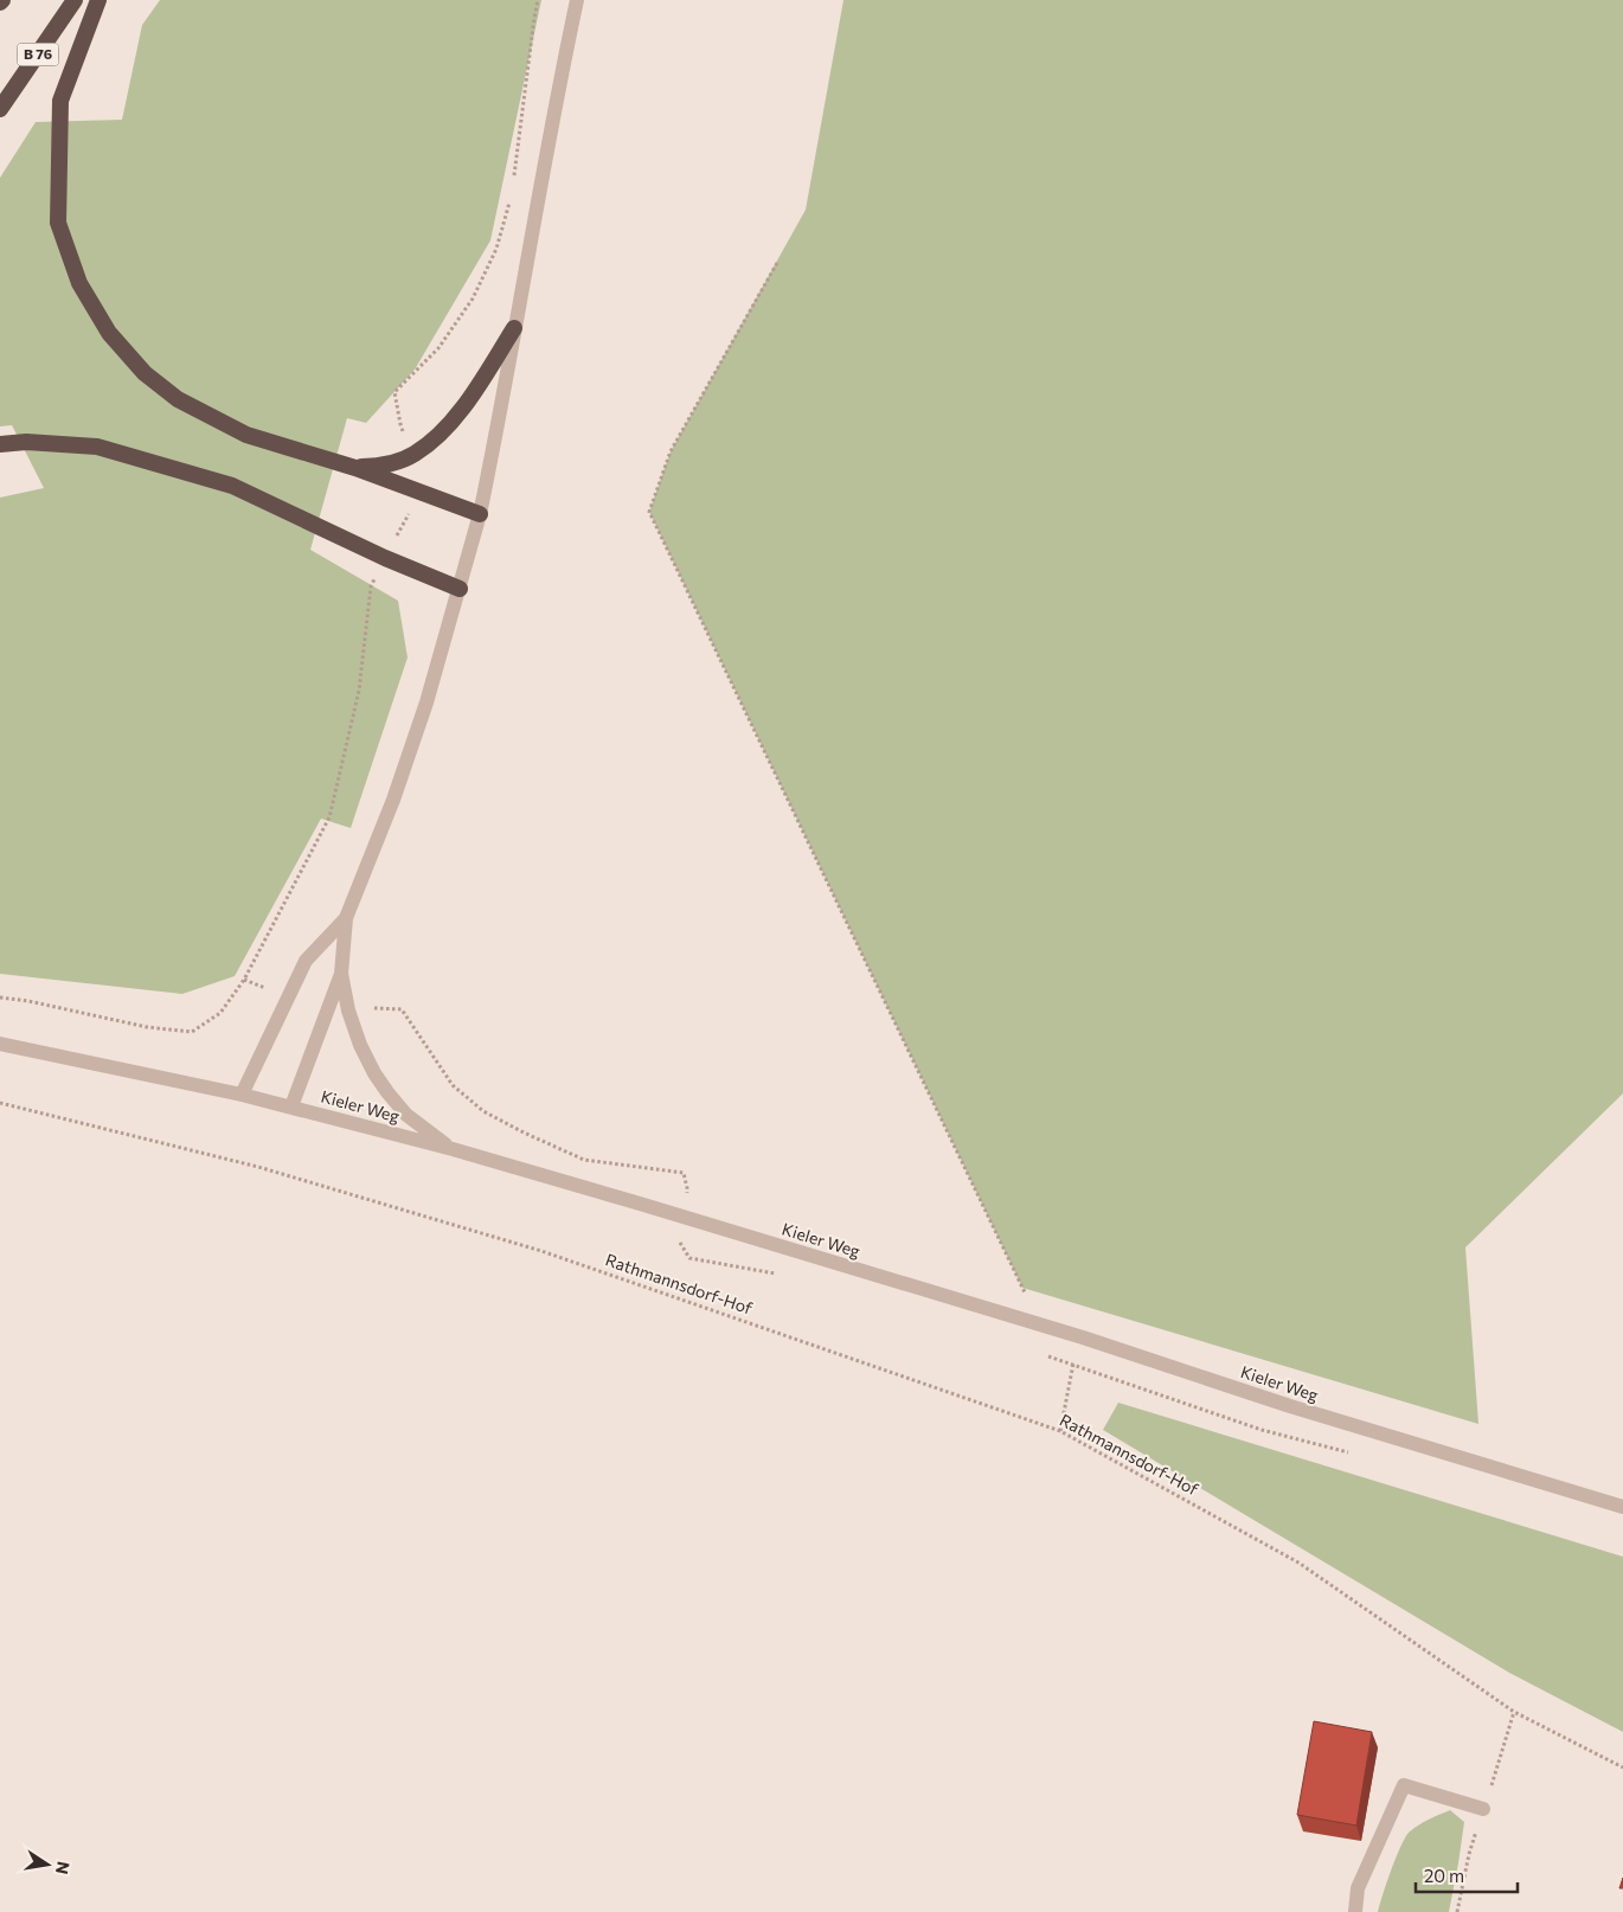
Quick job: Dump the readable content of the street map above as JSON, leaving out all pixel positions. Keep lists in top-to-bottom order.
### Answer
{
  "streets": {
    "highway": ["B 76"],
    "street": ["Kieler Weg"],
    "path": ["Rathmannsdorf-Hof"]
  },
  "scale_bar": "20 m",
  "north": "right"
}
